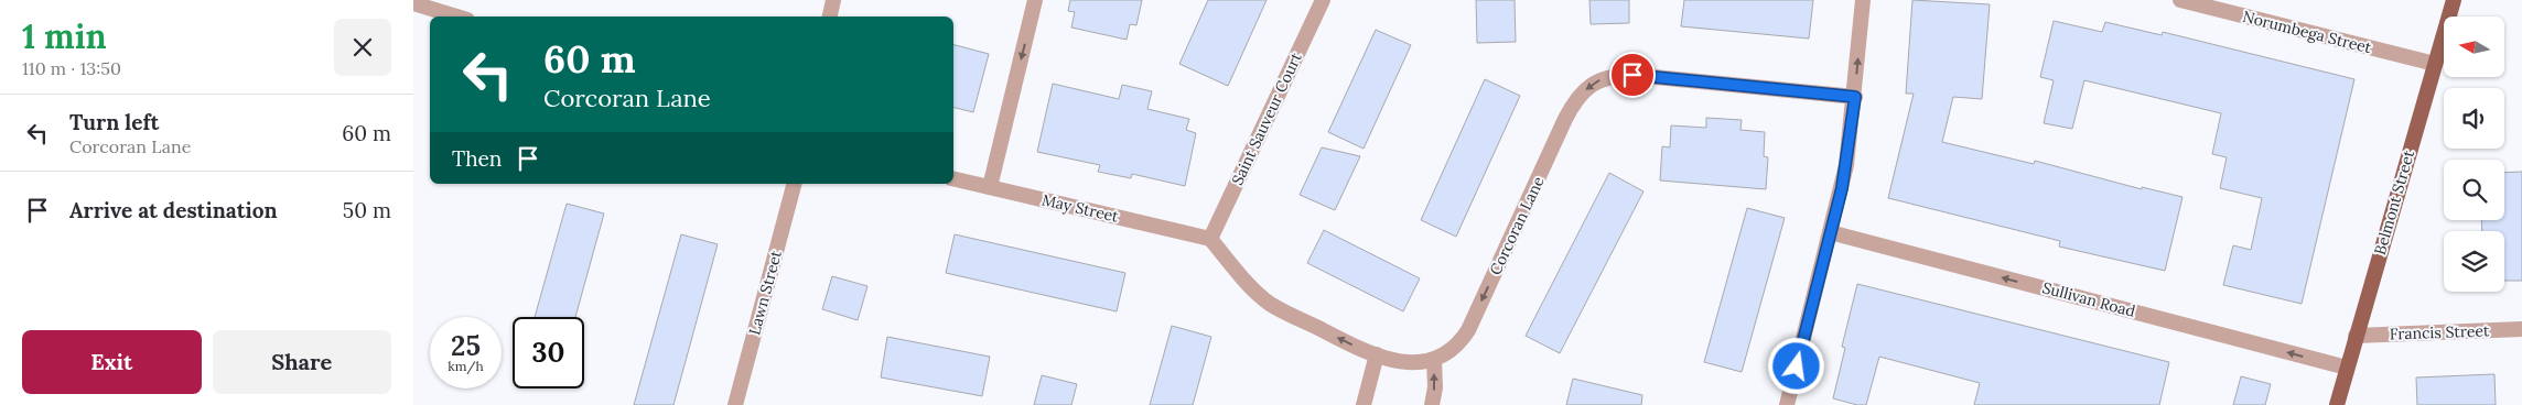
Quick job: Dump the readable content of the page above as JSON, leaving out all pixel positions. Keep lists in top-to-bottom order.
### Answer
{
  "streets": {
    "main road": ["Belmont Street"],
    "street": [
      "Norumbega Street",
      "Saint Sauveur Court",
      "May Street",
      "Corcoran Lane",
      "Lawn Street",
      "Sullivan Road",
      "Francis Street"
    ]
  },
  "crossings": [
    ["Norumbega Street", "Belmont Street"],
    ["Saint Sauveur Court", "May Street"],
    ["Saint Sauveur Court", "Corcoran Lane"],
    ["Belmont Street", "Sullivan Road"],
    ["Belmont Street", "Francis Street"],
    ["May Street", "Corcoran Lane"]
  ],
  "one_way": ["Sullivan Road"],
  "north": "left",
  "page": {
    "heading": ["1 min", "110 m · 13:50"],
    "turn": ["60 m", "Corcoran Lane"],
    "list": [
      {
        "name": "Turn left",
        "note": "Corcoran Lane",
        "value": "60 m"
      },
      {
        "name": "Arrive at destination",
        "value": "50 m"
      }
    ],
    "then": "Then",
    "speed": "25 km/h",
    "limit": "30",
    "buttons": ["Exit", "Share"]
  }
}
